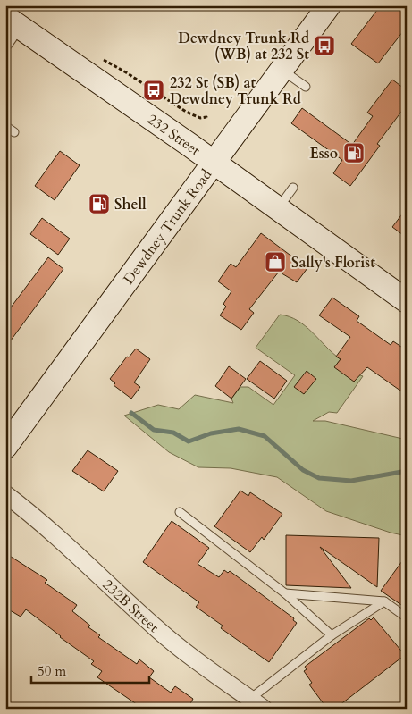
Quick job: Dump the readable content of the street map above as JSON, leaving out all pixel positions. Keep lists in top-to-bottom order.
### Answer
{
  "streets": {
    "main road": ["232 Street", "Dewdney Trunk Road"],
    "street": ["232B Street"]
  },
  "crossings": [
    ["232 Street", "Dewdney Trunk Road"]
  ],
  "places": {
    "bus stop": ["Dewdney Trunk Rd (WB) at 232 St", "232 St (SB) at Dewdney Trunk Rd"],
    "fuel station": ["Esso", "Shell"],
    "shop": ["Sally's Florist"]
  },
  "scale_bar": "50 m"
}
